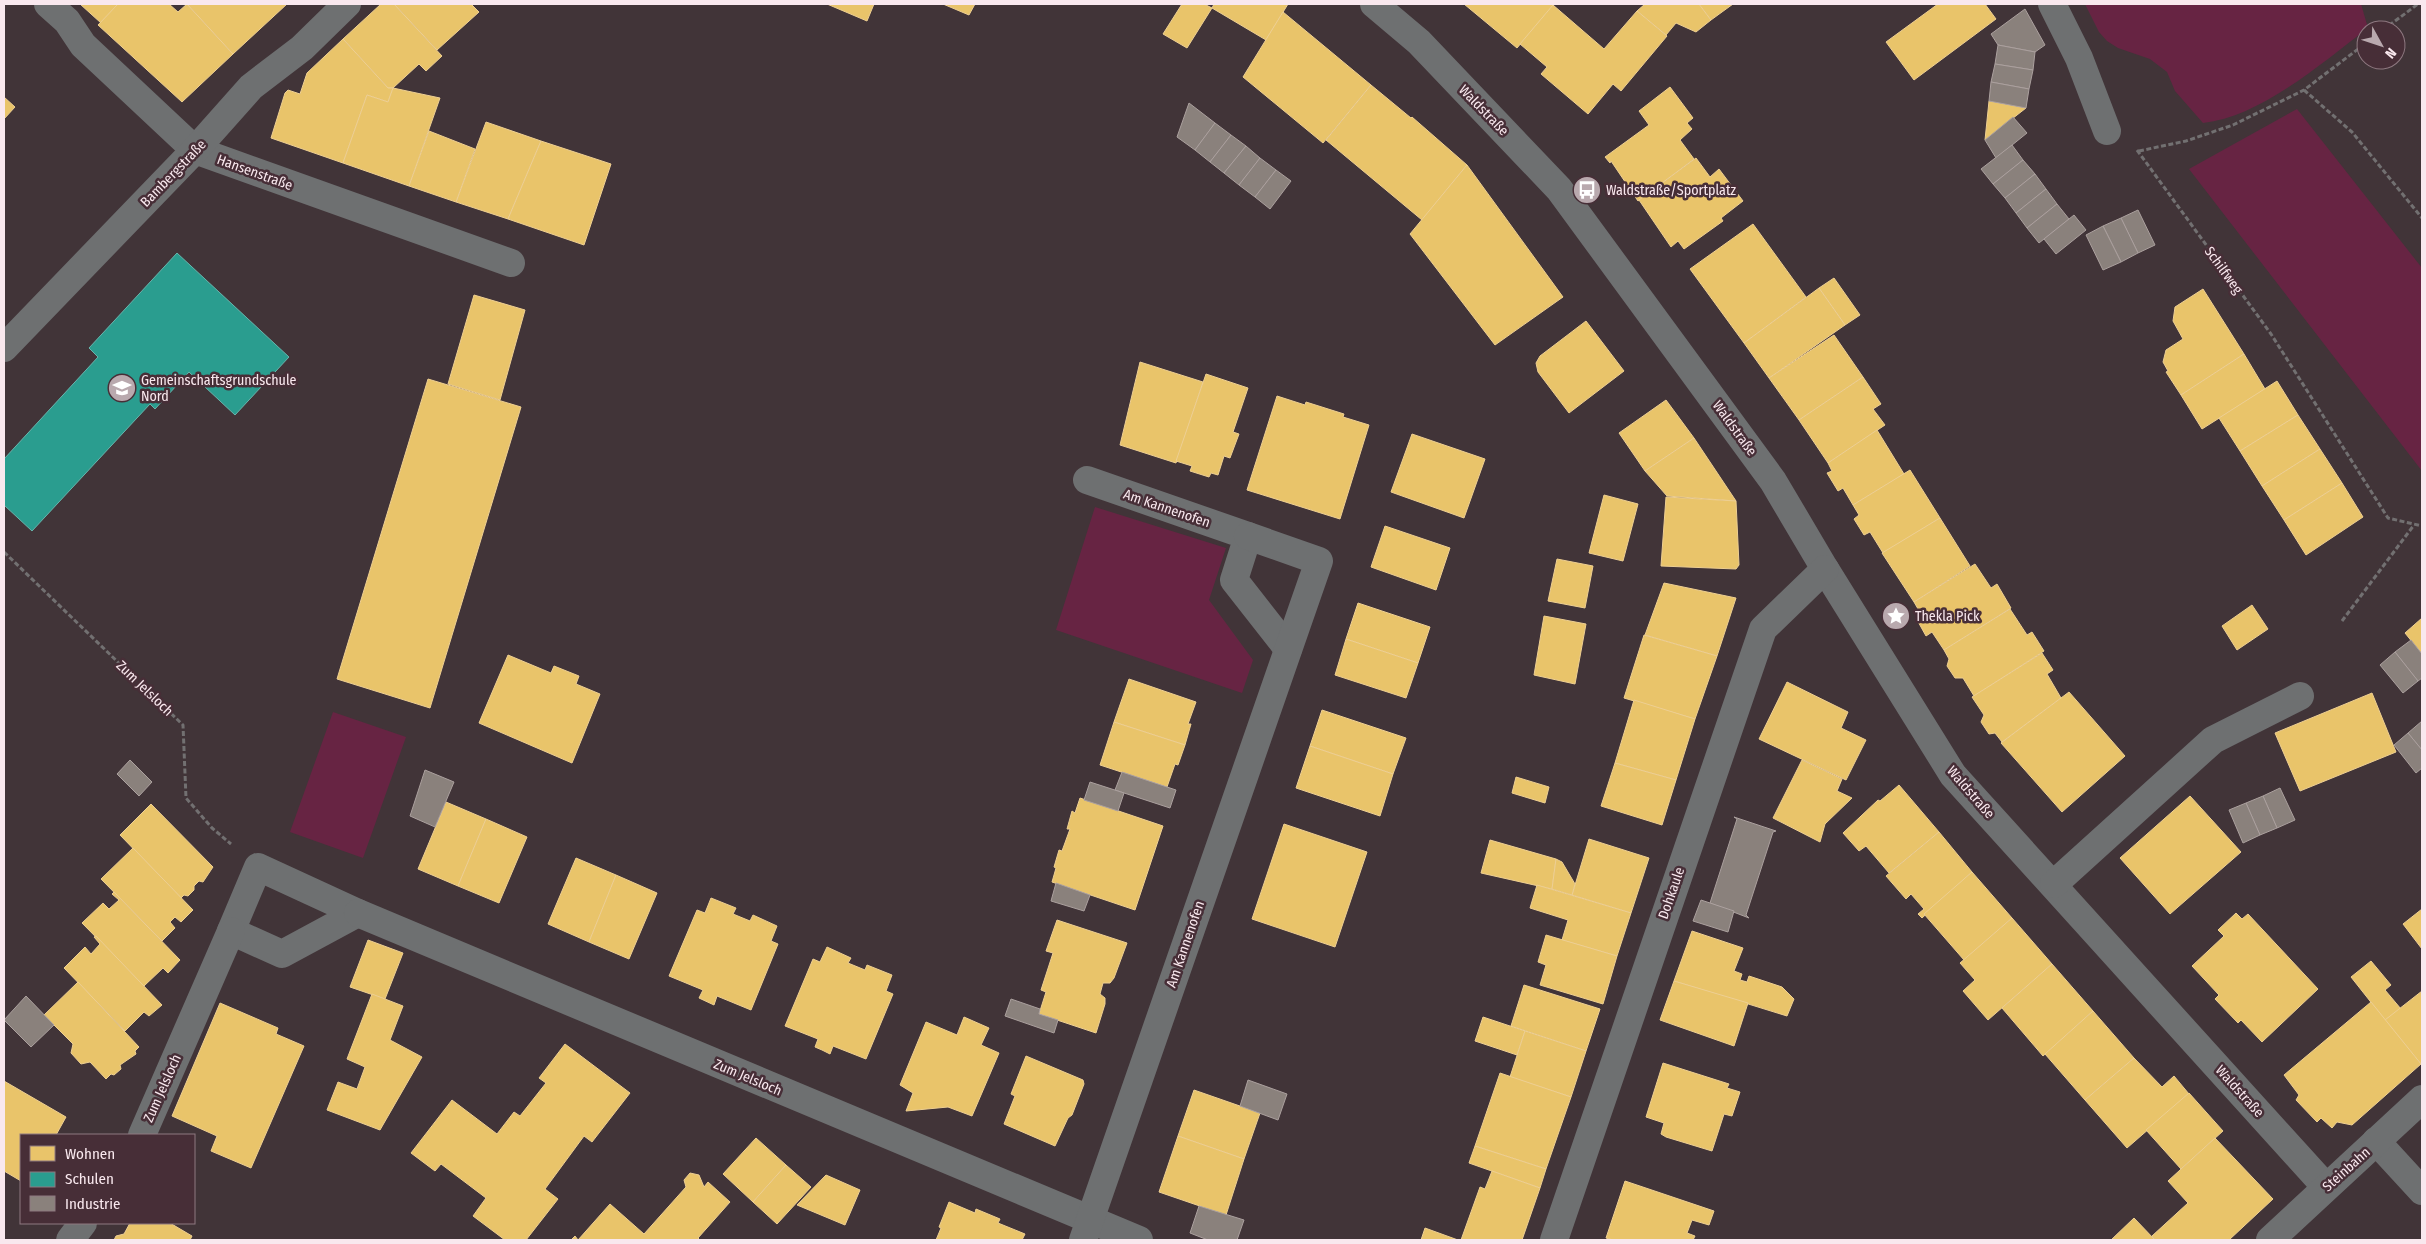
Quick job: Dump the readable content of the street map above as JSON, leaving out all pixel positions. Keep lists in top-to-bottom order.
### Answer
{
  "streets": {
    "street": [
      "Waldstraße",
      "Hansenstraße",
      "Bambergstraße",
      "Am Kannenofen",
      "Zum Jelsloch",
      "Dohkaule",
      "Steinbahn"
    ],
    "path": ["Schilfweg"]
  },
  "crossings": [
    ["Waldstraße", "Dohkaule"],
    ["Waldstraße", "Steinbahn"],
    ["Hansenstraße", "Bambergstraße"],
    ["Am Kannenofen", "Zum Jelsloch"]
  ],
  "places": {
    "bus stop": ["Waldstraße/Sportplatz"],
    "school or university": ["Gemeinschaftsgrundschule Nord"],
    "place": ["Thekla Pick"]
  },
  "legend": ["Wohnen", "Schulen", "Industrie"],
  "north": "bottom right"
}
